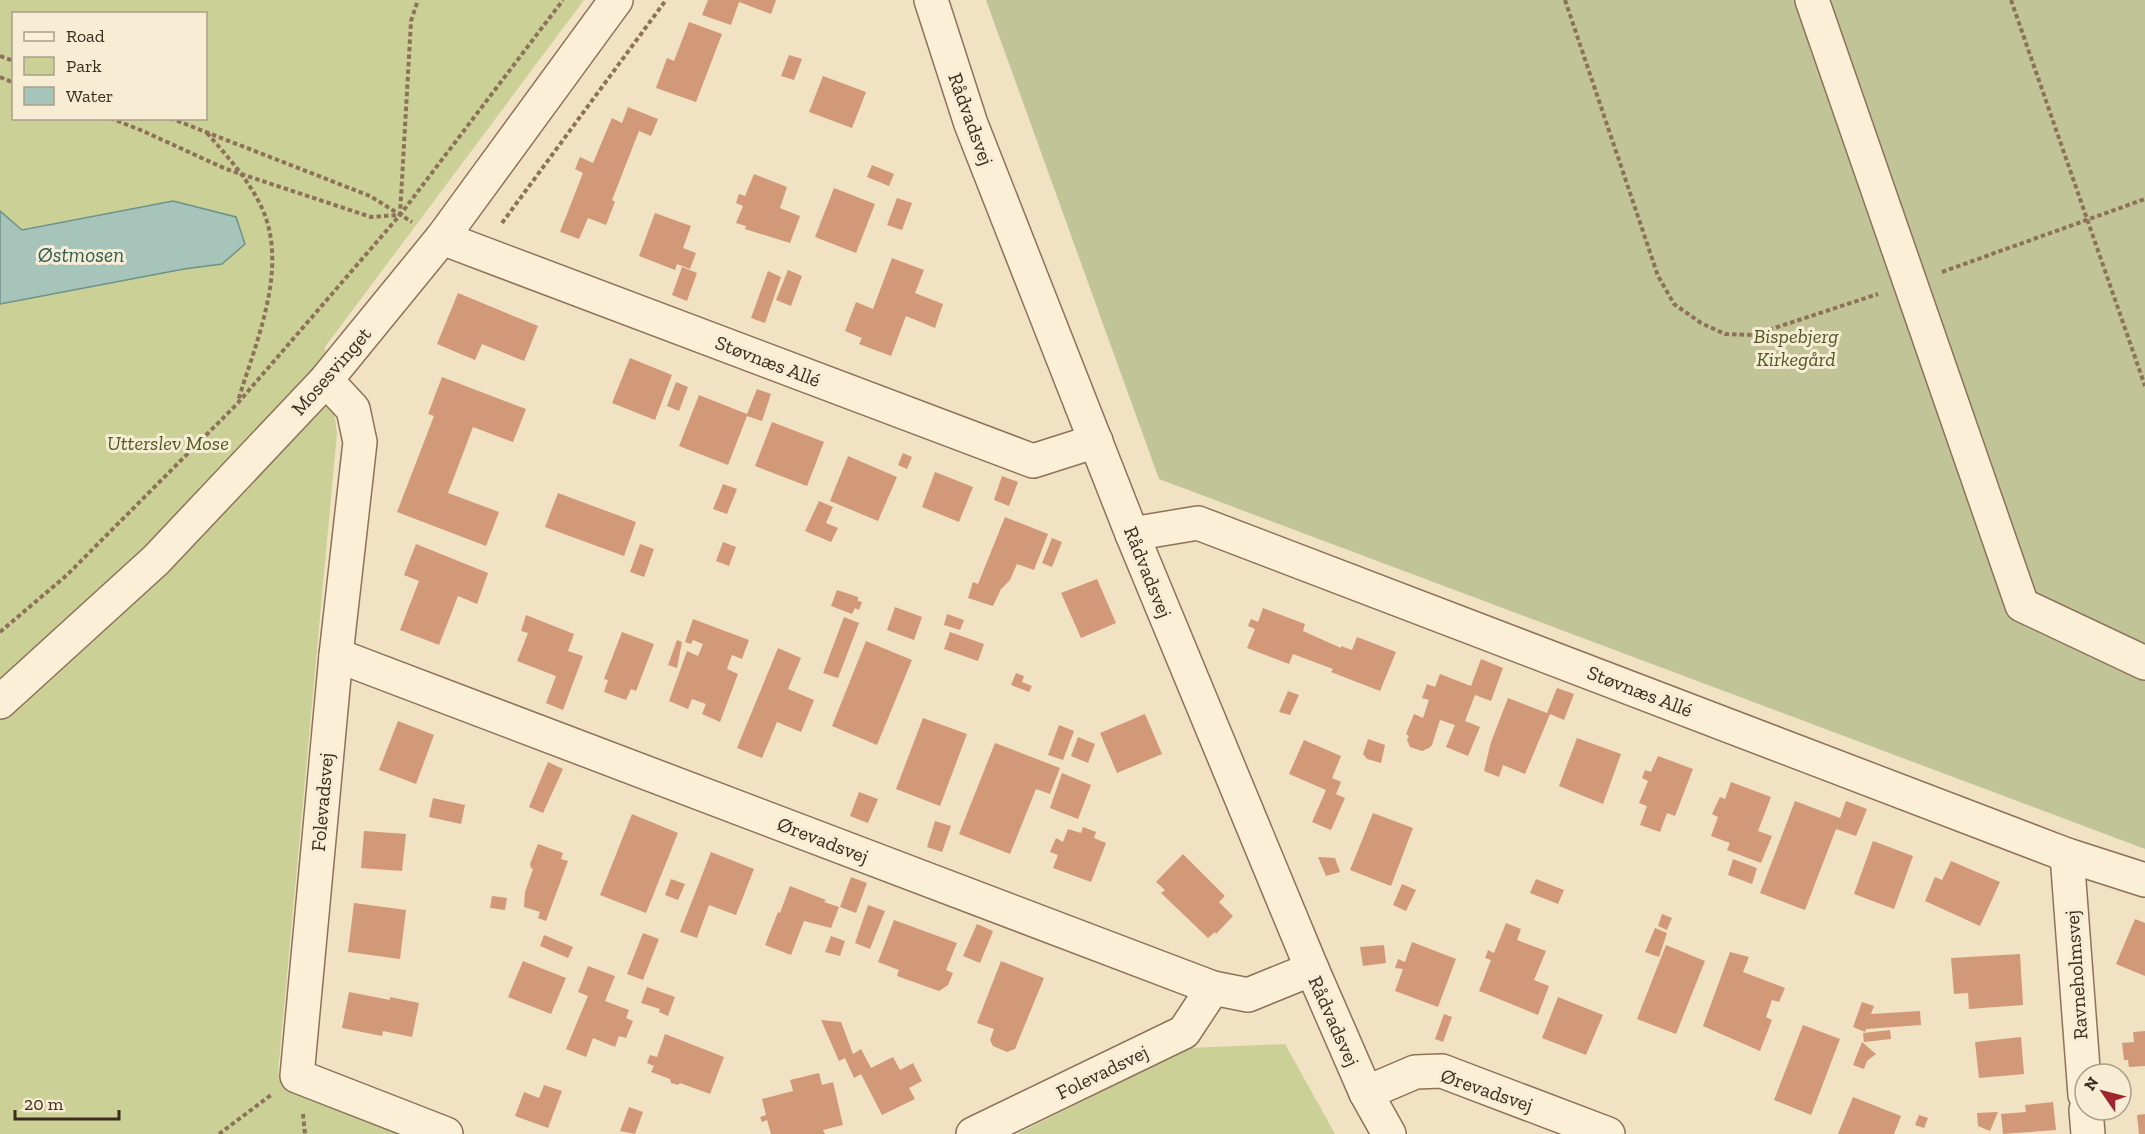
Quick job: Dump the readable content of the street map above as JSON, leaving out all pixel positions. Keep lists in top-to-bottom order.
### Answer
{
  "streets": {
    "street": [
      "Rådvadsvej",
      "Støvnæs Allé",
      "Mosesvinget",
      "Folevadsvej",
      "Ørevadsvej",
      "Ravneholmsvej"
    ]
  },
  "crossings": [
    ["Rådvadsvej", "Støvnæs Allé"],
    ["Rådvadsvej", "Ørevadsvej"],
    ["Støvnæs Allé", "Mosesvinget"],
    ["Støvnæs Allé", "Ravneholmsvej"],
    ["Mosesvinget", "Folevadsvej"],
    ["Folevadsvej", "Ørevadsvej"]
  ],
  "water": ["Østmosen"],
  "parks": ["Bispebjerg Kirkegård", "Utterslev Mose"],
  "legend": ["Road", "Park", "Water"],
  "scale_bar": "20 m",
  "north": "top left"
}
